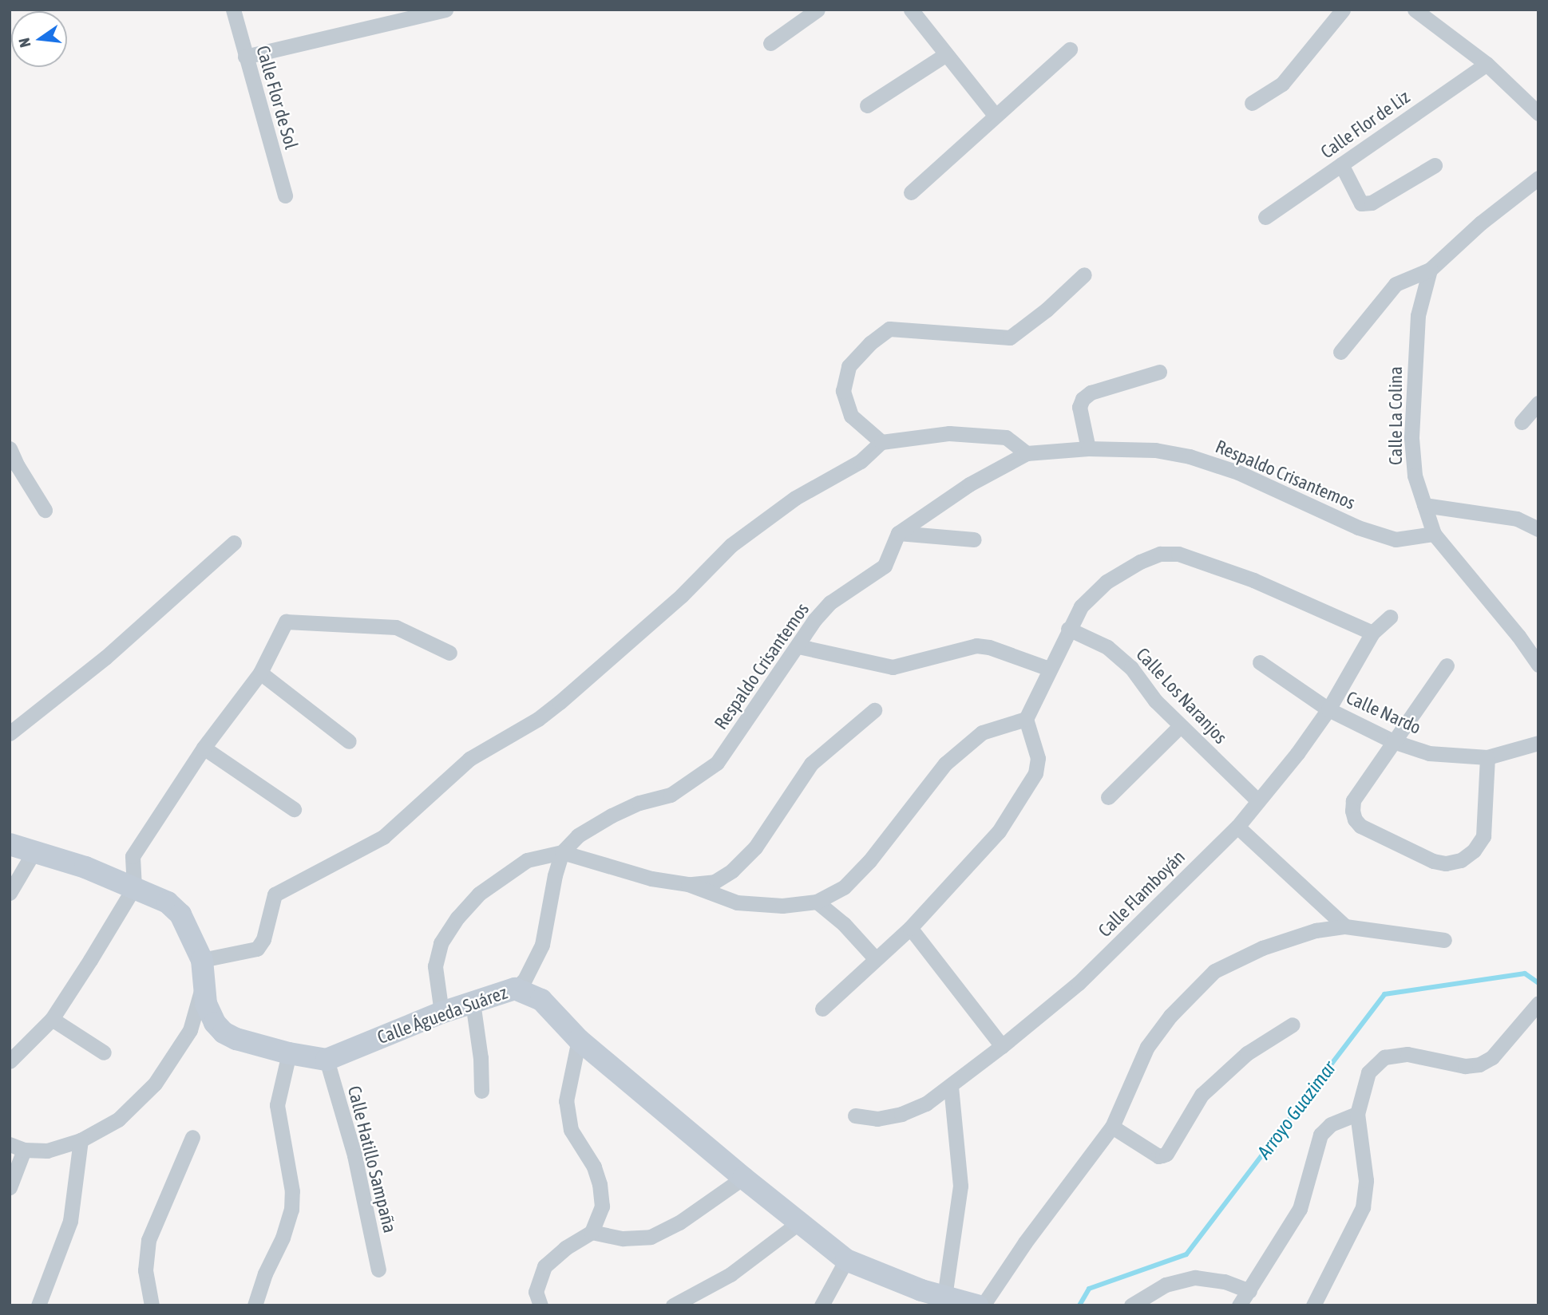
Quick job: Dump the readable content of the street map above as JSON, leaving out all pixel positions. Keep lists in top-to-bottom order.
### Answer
{
  "streets": {
    "street": [
      "Calle Flor de Sol",
      "Calle Flor de Liz",
      "Calle La Colina",
      "Respaldo Crisantemos",
      "Calle Los Naranjos",
      "Calle Nardo",
      "Calle Flamboyán",
      "Calle Águeda Suárez",
      "Calle Hatillo Sampaña"
    ]
  },
  "crossings": [
    ["Calle La Colina", "Respaldo Crisantemos"],
    ["Respaldo Crisantemos", "Calle Águeda Suárez"],
    ["Calle Los Naranjos", "Calle Flamboyán"],
    ["Calle Nardo", "Calle Flamboyán"],
    ["Calle Águeda Suárez", "Calle Hatillo Sampaña"]
  ],
  "water": ["Arroyo Guazimar"],
  "north": "left"
}
